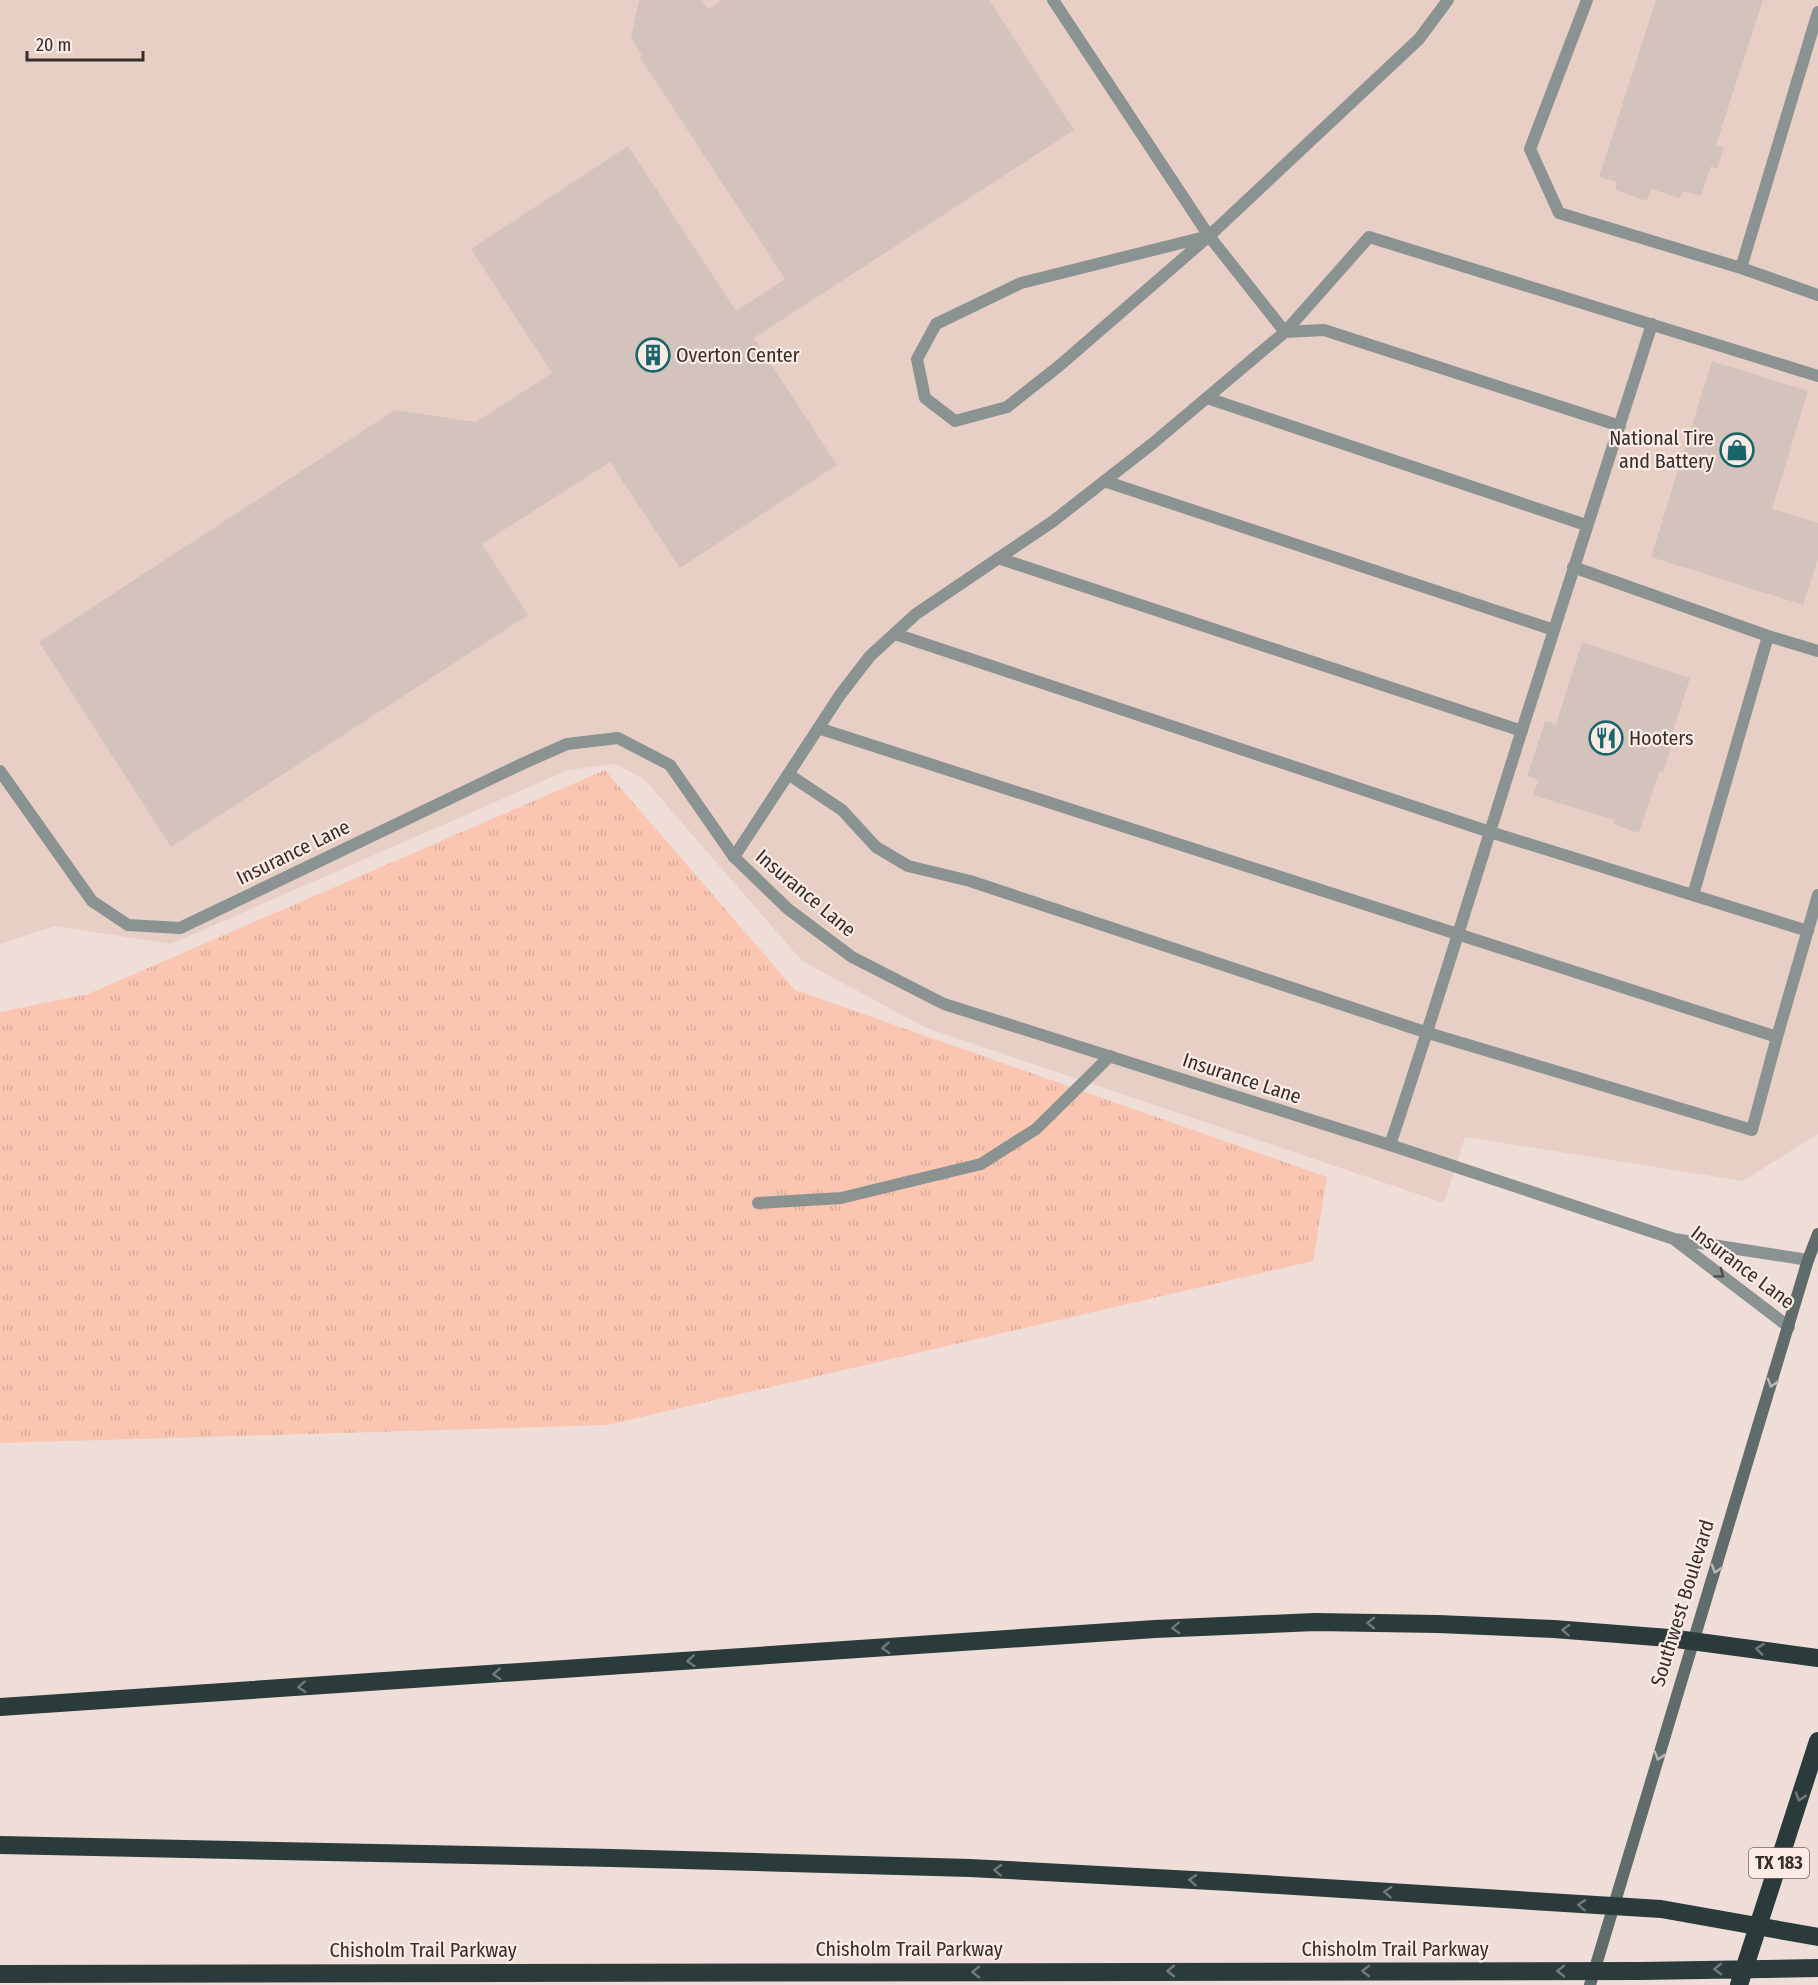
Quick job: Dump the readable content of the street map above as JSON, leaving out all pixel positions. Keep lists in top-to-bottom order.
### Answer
{
  "streets": {
    "highway": ["TX 183", "Chisholm Trail Parkway"],
    "main road": ["Southwest Boulevard"],
    "street": ["Insurance Lane"]
  },
  "crossings": [
    ["Insurance Lane", "Southwest Boulevard"]
  ],
  "one_way": ["Southwest Boulevard"],
  "places": {
    "building": ["Overton Center"],
    "shop": ["National Tire and Battery"],
    "restaurant": ["Hooters"]
  },
  "scale_bar": "20 m"
}
